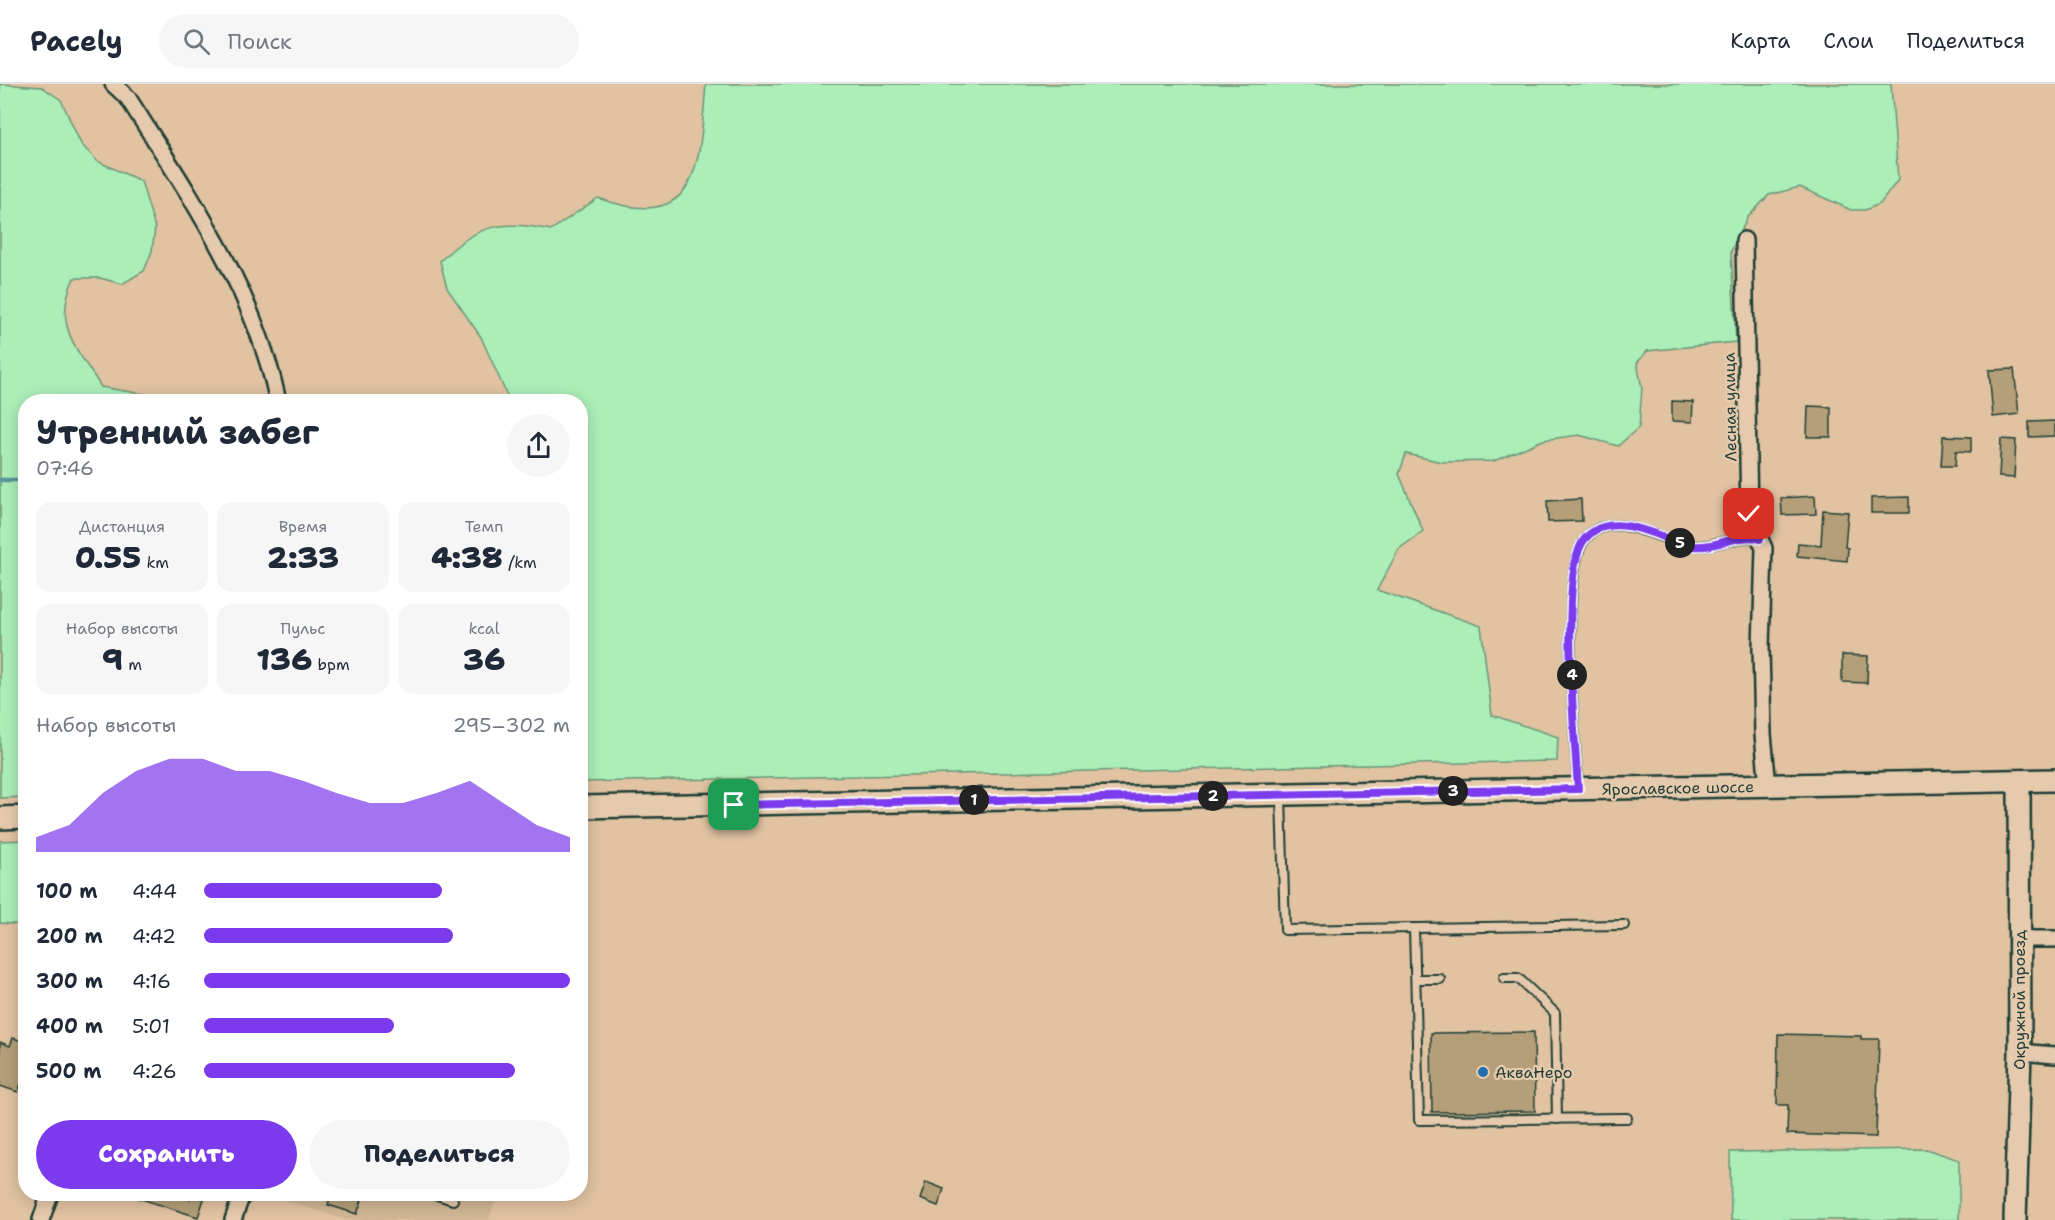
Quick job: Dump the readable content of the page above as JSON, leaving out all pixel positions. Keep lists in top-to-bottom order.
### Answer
{
  "streets": {
    "main road": ["Ярославское шоссе", "Окружной проезд"],
    "street": ["Лесная улица"]
  },
  "crossings": [
    ["Лесная улица", "Ярославское шоссе"],
    ["Ярославское шоссе", "Окружной проезд"]
  ],
  "places": ["АкваНеро"],
  "page": {
    "header": "Pacely",
    "search": "Поиск",
    "nav": ["Карта", "Слои", "Поделиться"],
    "heading": ["Утренний забег", "07:46"],
    "stats": [
      ["Дистанция", "0.55 km"],
      ["Время", "2:33"],
      ["Темп", "4:38 /km"],
      ["Набор высоты", "9 m"],
      ["Пульс", "136 bpm"],
      ["kcal", "36"]
    ],
    "pins": [
      "5",
      "4",
      "3",
      "2",
      "1"
    ],
    "chart": ["Набор высоты", "295–302 m"],
    "list": [
      {
        "name": "100 m",
        "note": "4:44"
      },
      {
        "name": "200 m",
        "note": "4:42"
      },
      {
        "name": "300 m",
        "note": "4:16"
      },
      {
        "name": "400 m",
        "note": "5:01"
      },
      {
        "name": "500 m",
        "note": "4:26"
      }
    ],
    "buttons": ["Сохранить", "Поделиться"]
  }
}
